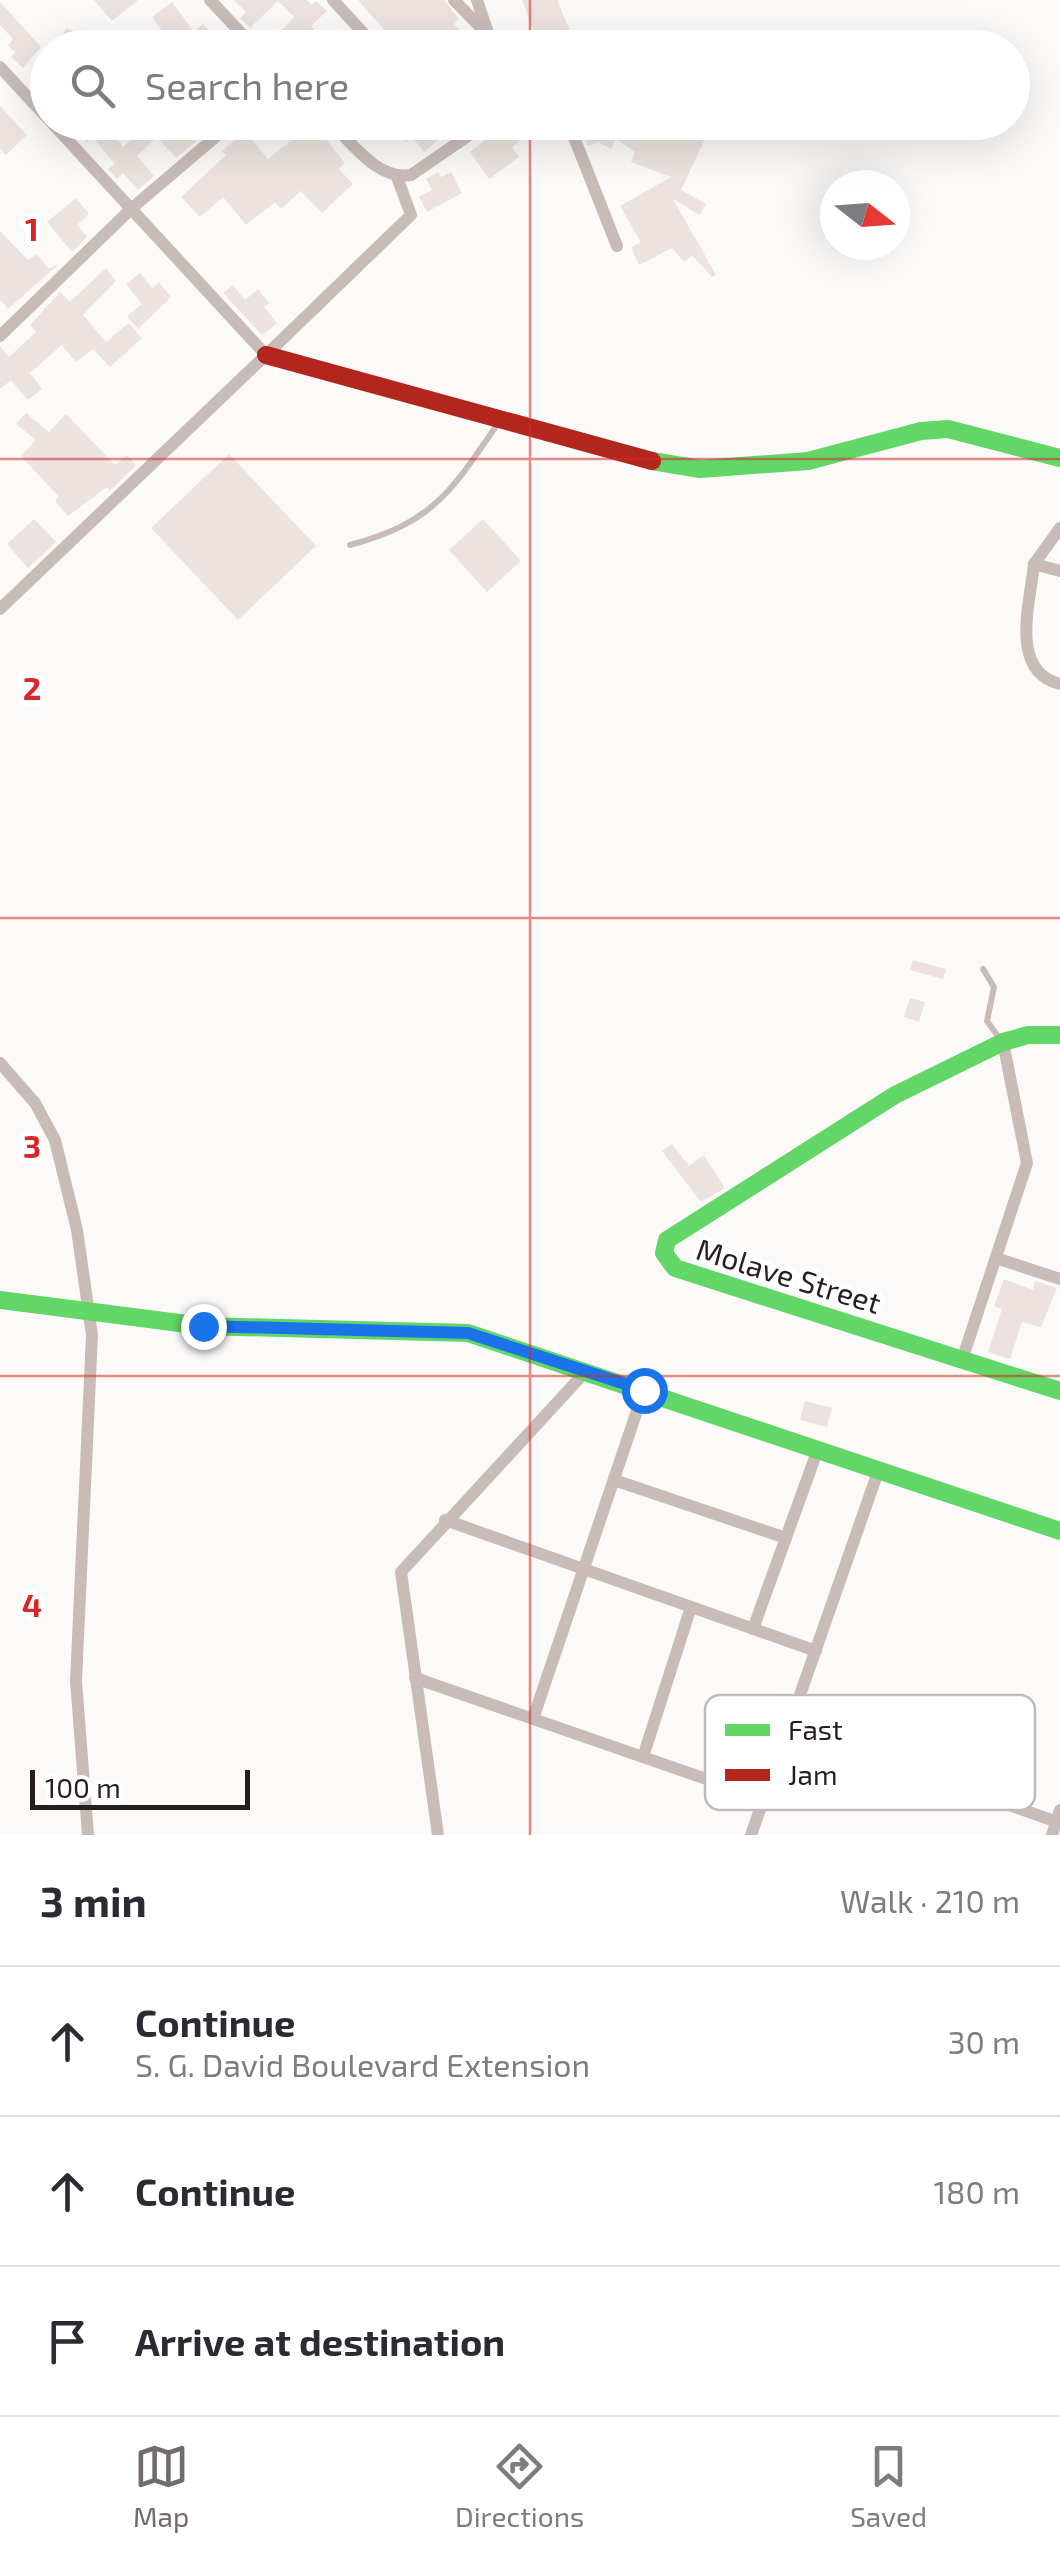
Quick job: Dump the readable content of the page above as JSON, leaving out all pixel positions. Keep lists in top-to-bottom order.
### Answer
{
  "streets": {
    "street": ["Molave Street"]
  },
  "legend": ["Fast", "Jam"],
  "scale_bar": "100 m",
  "north": "right",
  "page": {
    "search": "Search here",
    "scale": "100 m",
    "heading": ["3 min", "Walk · 210 m"],
    "list": [
      ["Continue", "S. G. David Boulevard Extension", "30 m"],
      ["Continue", "180 m"],
      "Arrive at destination"
    ],
    "nav": ["Map", "Directions", "Saved"]
  },
  "grid": {
    "rows": [
      "1",
      "2",
      "3",
      "4"
    ]
  }
}
